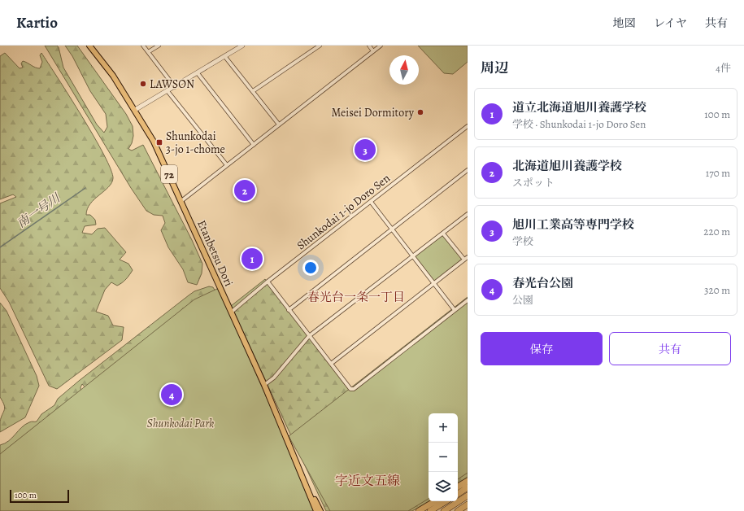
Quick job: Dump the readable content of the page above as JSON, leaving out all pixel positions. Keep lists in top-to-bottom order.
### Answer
{
  "streets": {
    "main road": ["72", "Etanbetsu Dori"],
    "street": ["Shunkodai 1-jo Doro Sen"]
  },
  "crossings": [
    ["Shunkodai 1-jo Doro Sen", "Etanbetsu Dori"]
  ],
  "districts": ["春光台一条一丁目", "字近文五線"],
  "water": ["南一号川"],
  "parks": ["Shunkodai Park"],
  "places": {
    "other": ["LAWSON", "Meisei Dormitory"],
    "transit": ["Shunkodai 3-jo 1-chome"]
  },
  "scale_bar": "100 m",
  "north": "top",
  "page": {
    "header": "Kartio",
    "nav": ["地図", "レイヤ", "共有"],
    "heading": ["周辺", "4件"],
    "list": [
      {
        "mark": "1",
        "name": "道立北海道旭川養護学校",
        "note": "学校 · Shunkodai 1-jo Doro Sen",
        "value": "100 m"
      },
      {
        "mark": "2",
        "name": "北海道旭川養護学校",
        "note": "スポット",
        "value": "170 m"
      },
      {
        "mark": "3",
        "name": "旭川工業高等専門学校",
        "note": "学校",
        "value": "220 m"
      },
      {
        "mark": "4",
        "name": "春光台公園",
        "note": "公園",
        "value": "320 m"
      }
    ],
    "pins": [
      "3",
      "2",
      "1",
      "4"
    ],
    "buttons": ["保存", "共有"],
    "map_buttons": ["+", "−"],
    "scale": "100 m"
  }
}
